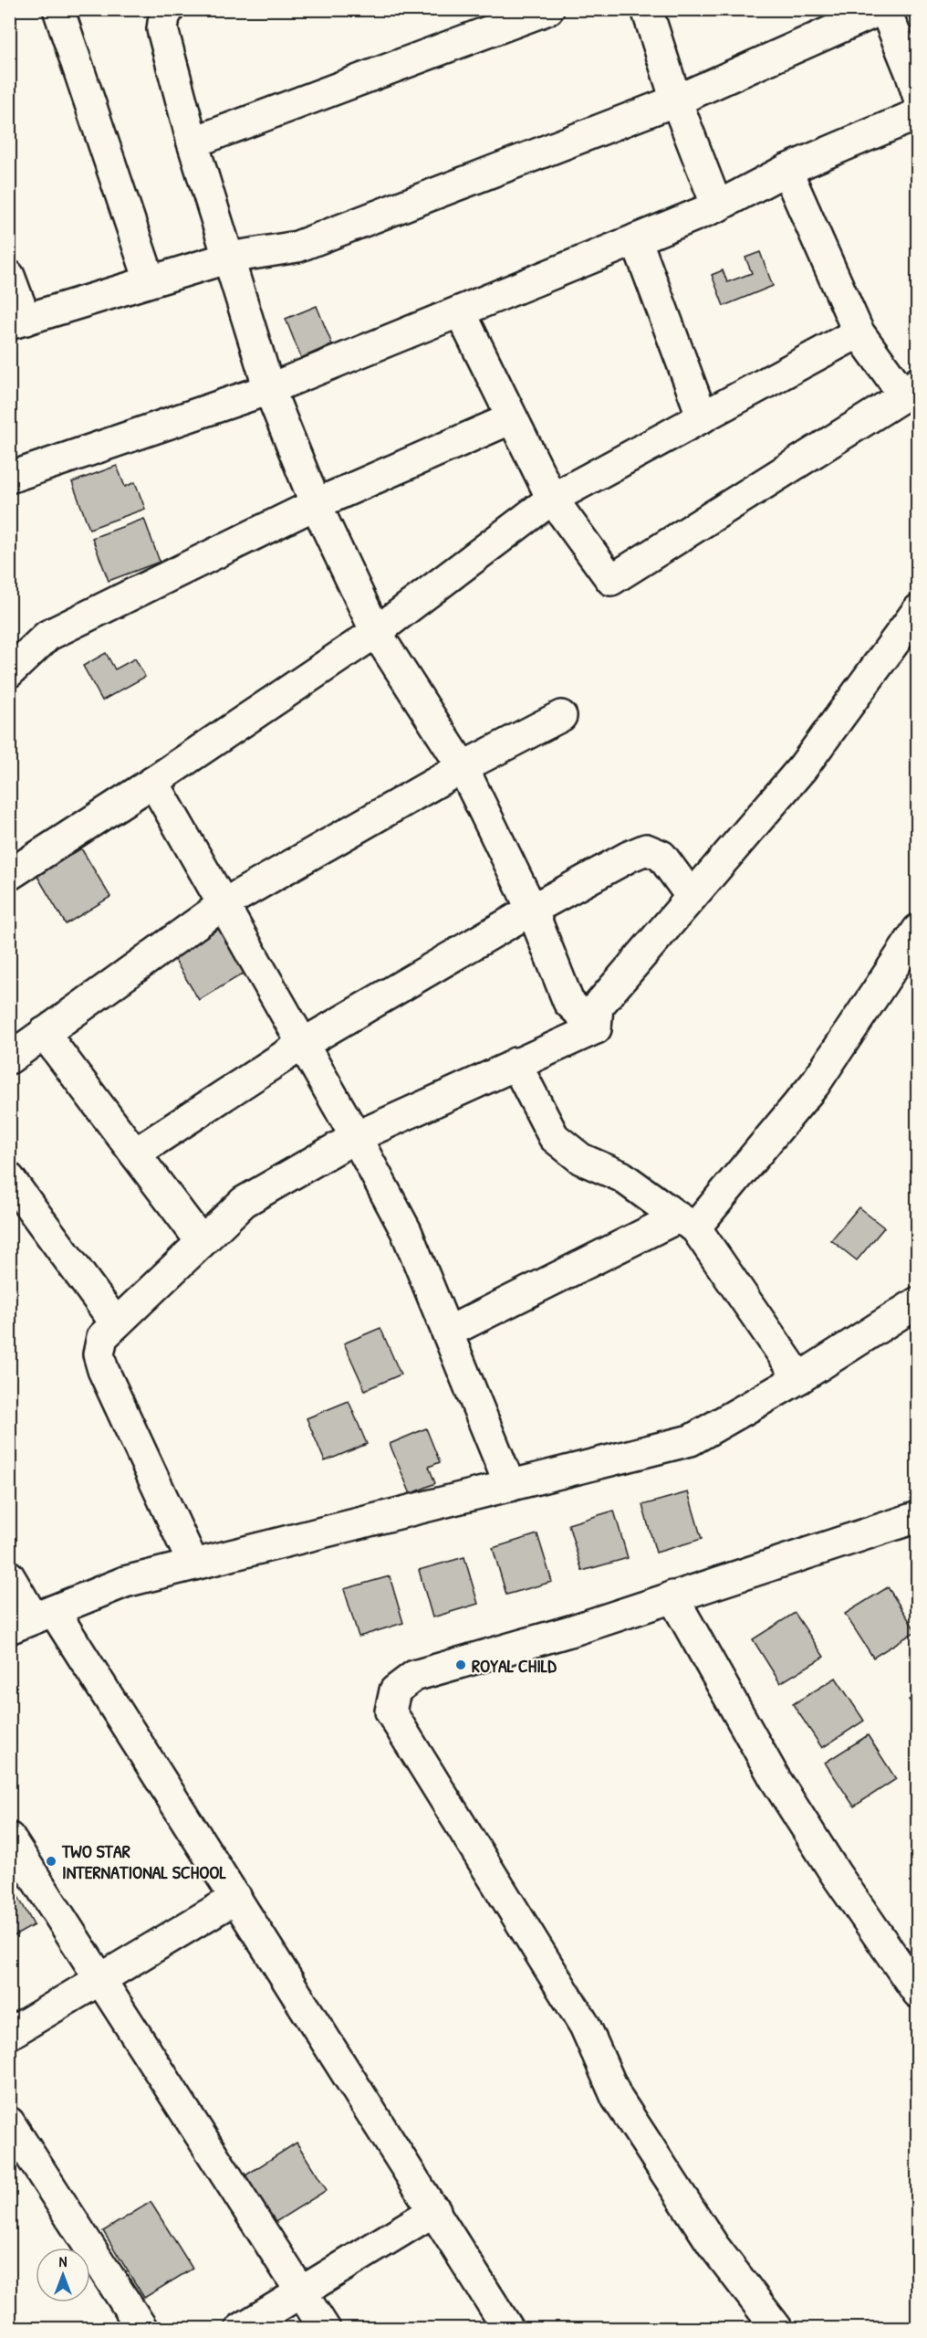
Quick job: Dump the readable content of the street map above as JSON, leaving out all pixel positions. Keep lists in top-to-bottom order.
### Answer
{
  "places": ["ROYAL CHILD", "TWO STAR INTERNATIONAL SCHOOL"],
  "north": "top"
}
